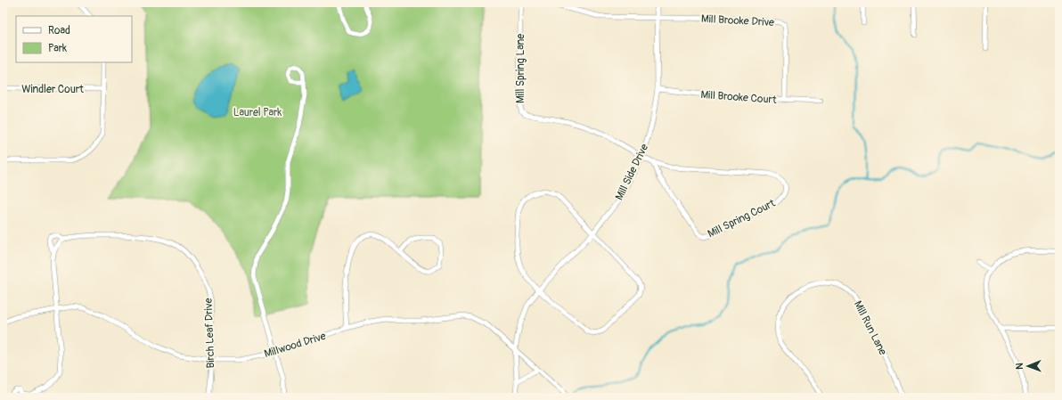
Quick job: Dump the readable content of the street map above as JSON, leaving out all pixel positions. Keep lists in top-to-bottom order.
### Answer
{
  "streets": {
    "street": [
      "Mill Brooke Drive",
      "Mill Spring Lane",
      "Windler Court",
      "Mill Brooke Court",
      "Mill Side Drive",
      "Mill Spring Court",
      "Mill Run Lane",
      "Birch Leaf Drive",
      "Millwood Drive"
    ]
  },
  "crossings": [
    ["Mill Brooke Drive", "Mill Brooke Court"],
    ["Mill Brooke Drive", "Mill Side Drive"],
    ["Mill Spring Lane", "Mill Side Drive"],
    ["Mill Spring Lane", "Mill Spring Court"],
    ["Mill Brooke Court", "Mill Side Drive"],
    ["Mill Side Drive", "Mill Spring Court"],
    ["Mill Side Drive", "Millwood Drive"],
    ["Birch Leaf Drive", "Millwood Drive"]
  ],
  "parks": ["Laurel Park"],
  "legend": ["Road", "Park"],
  "north": "left"
}
